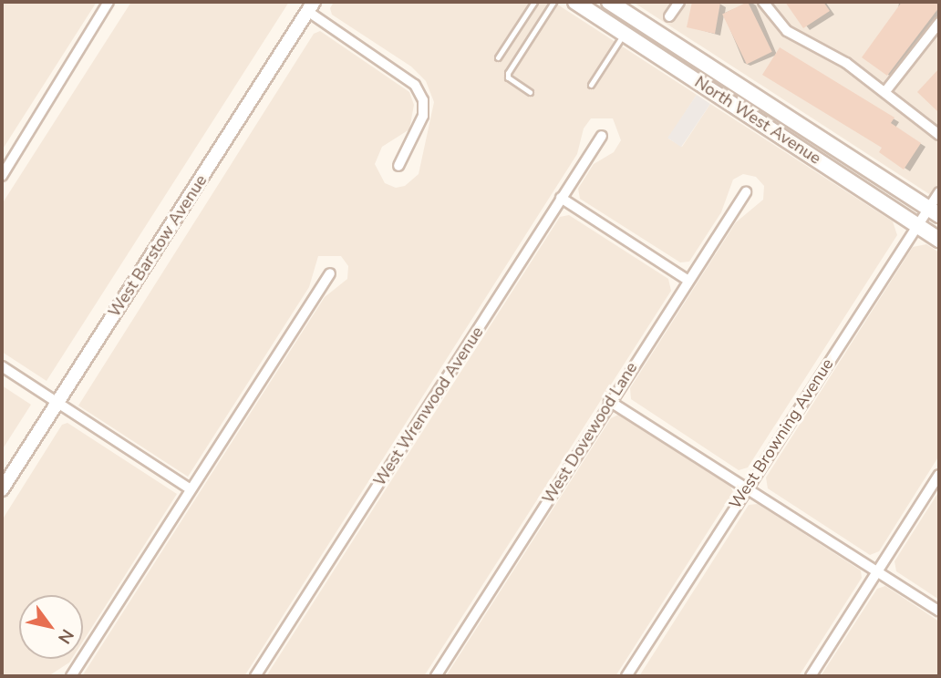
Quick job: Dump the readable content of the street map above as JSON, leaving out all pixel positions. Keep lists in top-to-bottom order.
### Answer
{
  "streets": {
    "main road": ["North West Avenue"],
    "street": [
      "West Barstow Avenue",
      "West Wrenwood Avenue",
      "West Dovewood Lane",
      "West Browning Avenue"
    ]
  },
  "crossings": [
    ["North West Avenue", "West Browning Avenue"]
  ],
  "north": "bottom right"
}
